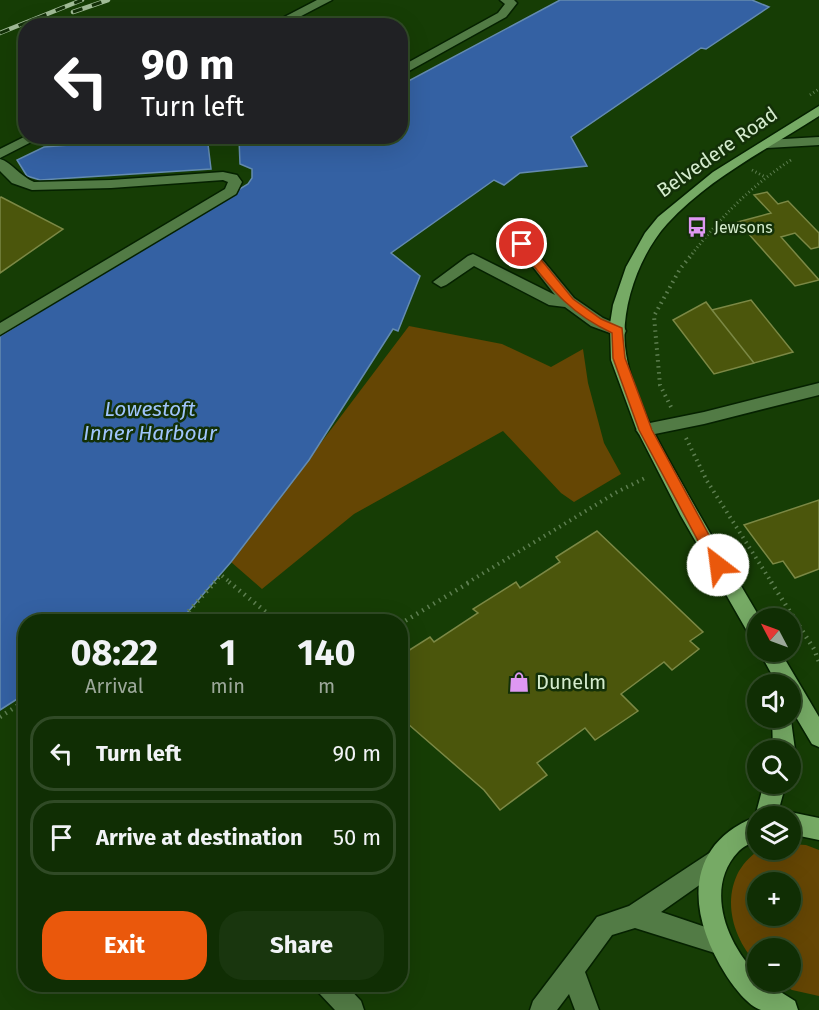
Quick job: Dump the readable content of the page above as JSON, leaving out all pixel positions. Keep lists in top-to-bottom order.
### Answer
{
  "streets": {
    "highway": ["Belvedere Road"]
  },
  "water": ["Lowestoft Inner Harbour"],
  "places": {
    "bus stop": ["Jewsons"],
    "shop": ["Dunelm"]
  },
  "north": "top left",
  "page": {
    "turn": ["90 m", "Turn left"],
    "map_buttons": ["+", "−"],
    "eta": [
      "08:22",
      "Arrival",
      "1",
      "min",
      "140",
      "m"
    ],
    "list": [
      {
        "name": "Turn left",
        "value": "90 m"
      },
      {
        "name": "Arrive at destination",
        "value": "50 m"
      }
    ],
    "buttons": ["Exit", "Share"]
  }
}
